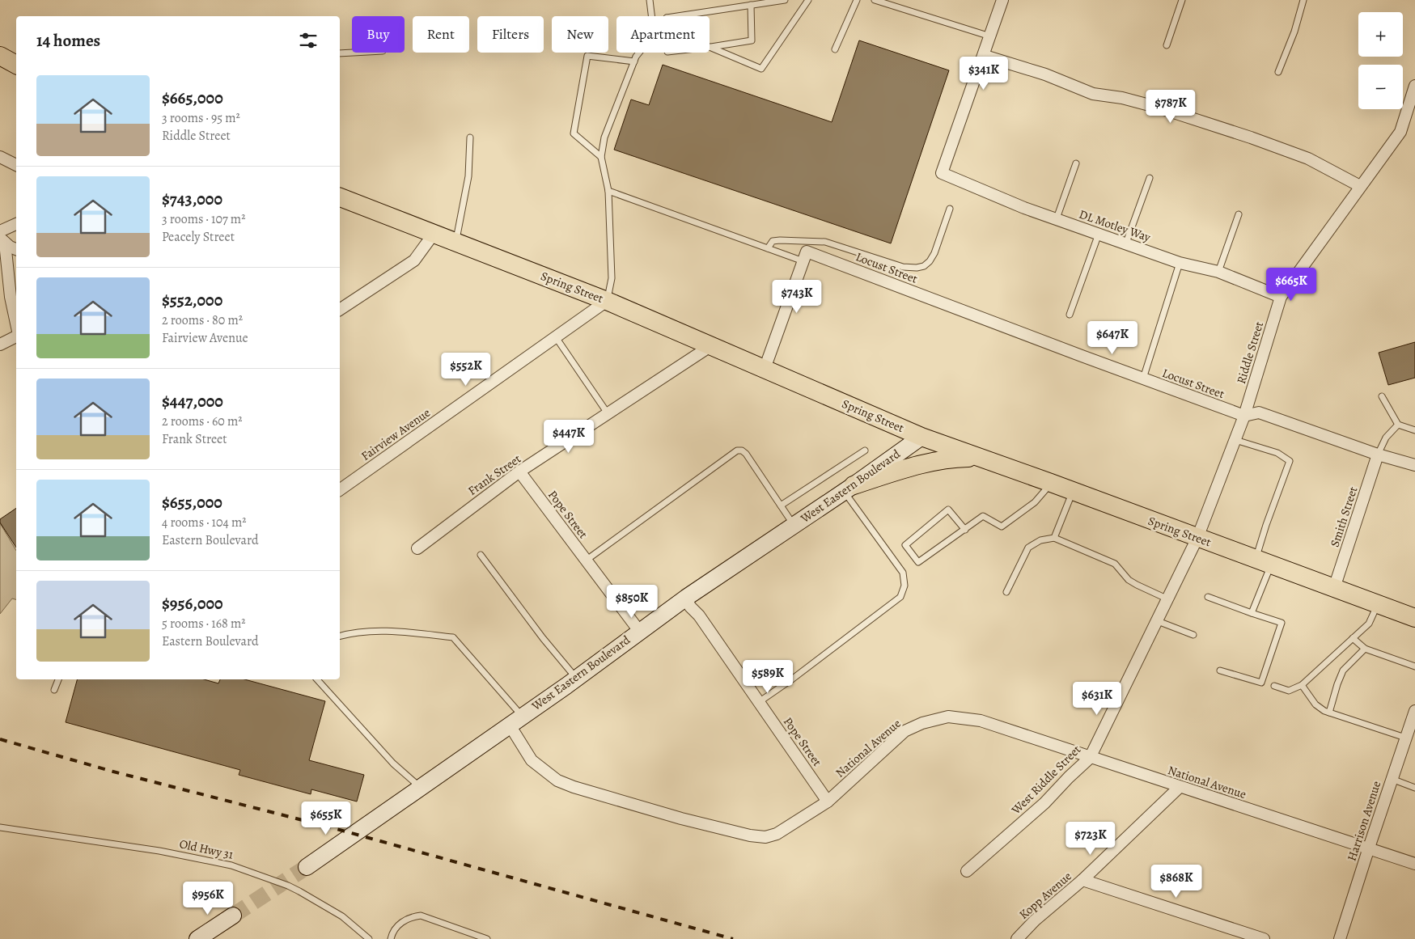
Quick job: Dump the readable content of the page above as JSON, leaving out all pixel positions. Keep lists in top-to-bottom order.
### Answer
{
  "streets": {
    "main road": ["Spring Street", "West Eastern Boulevard"],
    "street": [
      "DL Motley Way",
      "Locust Street",
      "Riddle Street",
      "Fairview Avenue",
      "Frank Street",
      "Pope Street",
      "Smith Street",
      "National Avenue",
      "West Riddle Street",
      "Harrison Avenue",
      "Kopp Avenue"
    ],
    "lane": ["Old Hwy 31"]
  },
  "crossings": [
    ["DL Motley Way", "Riddle Street"],
    ["Locust Street", "Riddle Street"],
    ["Locust Street", "Smith Street"],
    ["Spring Street", "Riddle Street"],
    ["Spring Street", "Fairview Avenue"],
    ["Spring Street", "Frank Street"],
    ["Spring Street", "West Eastern Boulevard"],
    ["Spring Street", "Smith Street"],
    ["Spring Street", "West Riddle Street"],
    ["Riddle Street", "West Riddle Street"],
    ["Frank Street", "Pope Street"],
    ["West Eastern Boulevard", "Pope Street"],
    ["West Eastern Boulevard", "National Avenue"],
    ["Pope Street", "National Avenue"],
    ["National Avenue", "West Riddle Street"],
    ["National Avenue", "Harrison Avenue"],
    ["National Avenue", "Kopp Avenue"]
  ],
  "page": {
    "map_buttons": ["+", "−"],
    "chip": [
      "Buy",
      "Rent",
      "Filters",
      "New",
      "Apartment"
    ],
    "heading": "14 homes",
    "price": [
      "$341K",
      "$787K",
      "$665K",
      "$743K",
      "$647K",
      "$552K",
      "$447K",
      "$850K",
      "$589K",
      "$631K",
      "$655K",
      "$723K",
      "$868K",
      "$956K"
    ],
    "list": [
      {
        "name": "$665,000",
        "note": "3 rooms · 95 m² · Riddle Street"
      },
      {
        "name": "$743,000",
        "note": "3 rooms · 107 m² · Peacely Street"
      },
      {
        "name": "$552,000",
        "note": "2 rooms · 80 m² · Fairview Avenue"
      },
      {
        "name": "$447,000",
        "note": "2 rooms · 60 m² · Frank Street"
      },
      {
        "name": "$655,000",
        "note": "4 rooms · 104 m² · Eastern Boulevard"
      },
      {
        "name": "$956,000",
        "note": "5 rooms · 168 m² · Eastern Boulevard"
      }
    ]
  }
}
